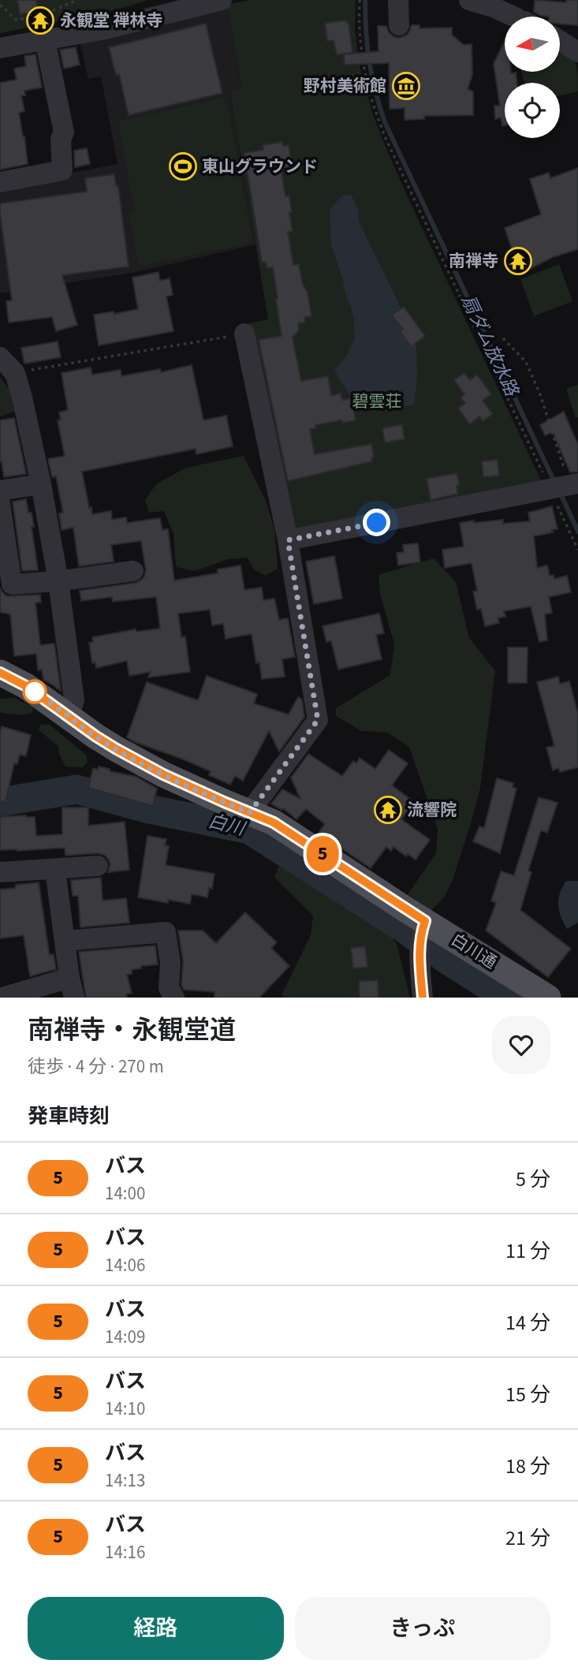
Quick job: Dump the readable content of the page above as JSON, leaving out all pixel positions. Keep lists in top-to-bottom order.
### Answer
{
  "streets": {
    "main road": ["白川通"]
  },
  "water": ["扇ダム放水路", "白川"],
  "parks": ["碧雲荘"],
  "places": {
    "temple": ["永観堂 禅林寺", "南禅寺", "流響院"],
    "museum": ["野村美術館"],
    "sports": ["東山グラウンド"]
  },
  "lines": ["bus line 5"],
  "north": "left",
  "page": {
    "on_map": "5",
    "heading": [
      ["南禅寺・永観堂道", "徒歩 · 4 分 · 270 m"],
      "発車時刻"
    ],
    "list": [
      {
        "mark": "5",
        "name": "バス",
        "note": "14:00",
        "value": "5 分"
      },
      {
        "mark": "5",
        "name": "バス",
        "note": "14:06",
        "value": "11 分"
      },
      {
        "mark": "5",
        "name": "バス",
        "note": "14:09",
        "value": "14 分"
      },
      {
        "mark": "5",
        "name": "バス",
        "note": "14:10",
        "value": "15 分"
      },
      {
        "mark": "5",
        "name": "バス",
        "note": "14:13",
        "value": "18 分"
      },
      {
        "mark": "5",
        "name": "バス",
        "note": "14:16",
        "value": "21 分"
      }
    ],
    "buttons": ["経路", "きっぷ"]
  }
}
